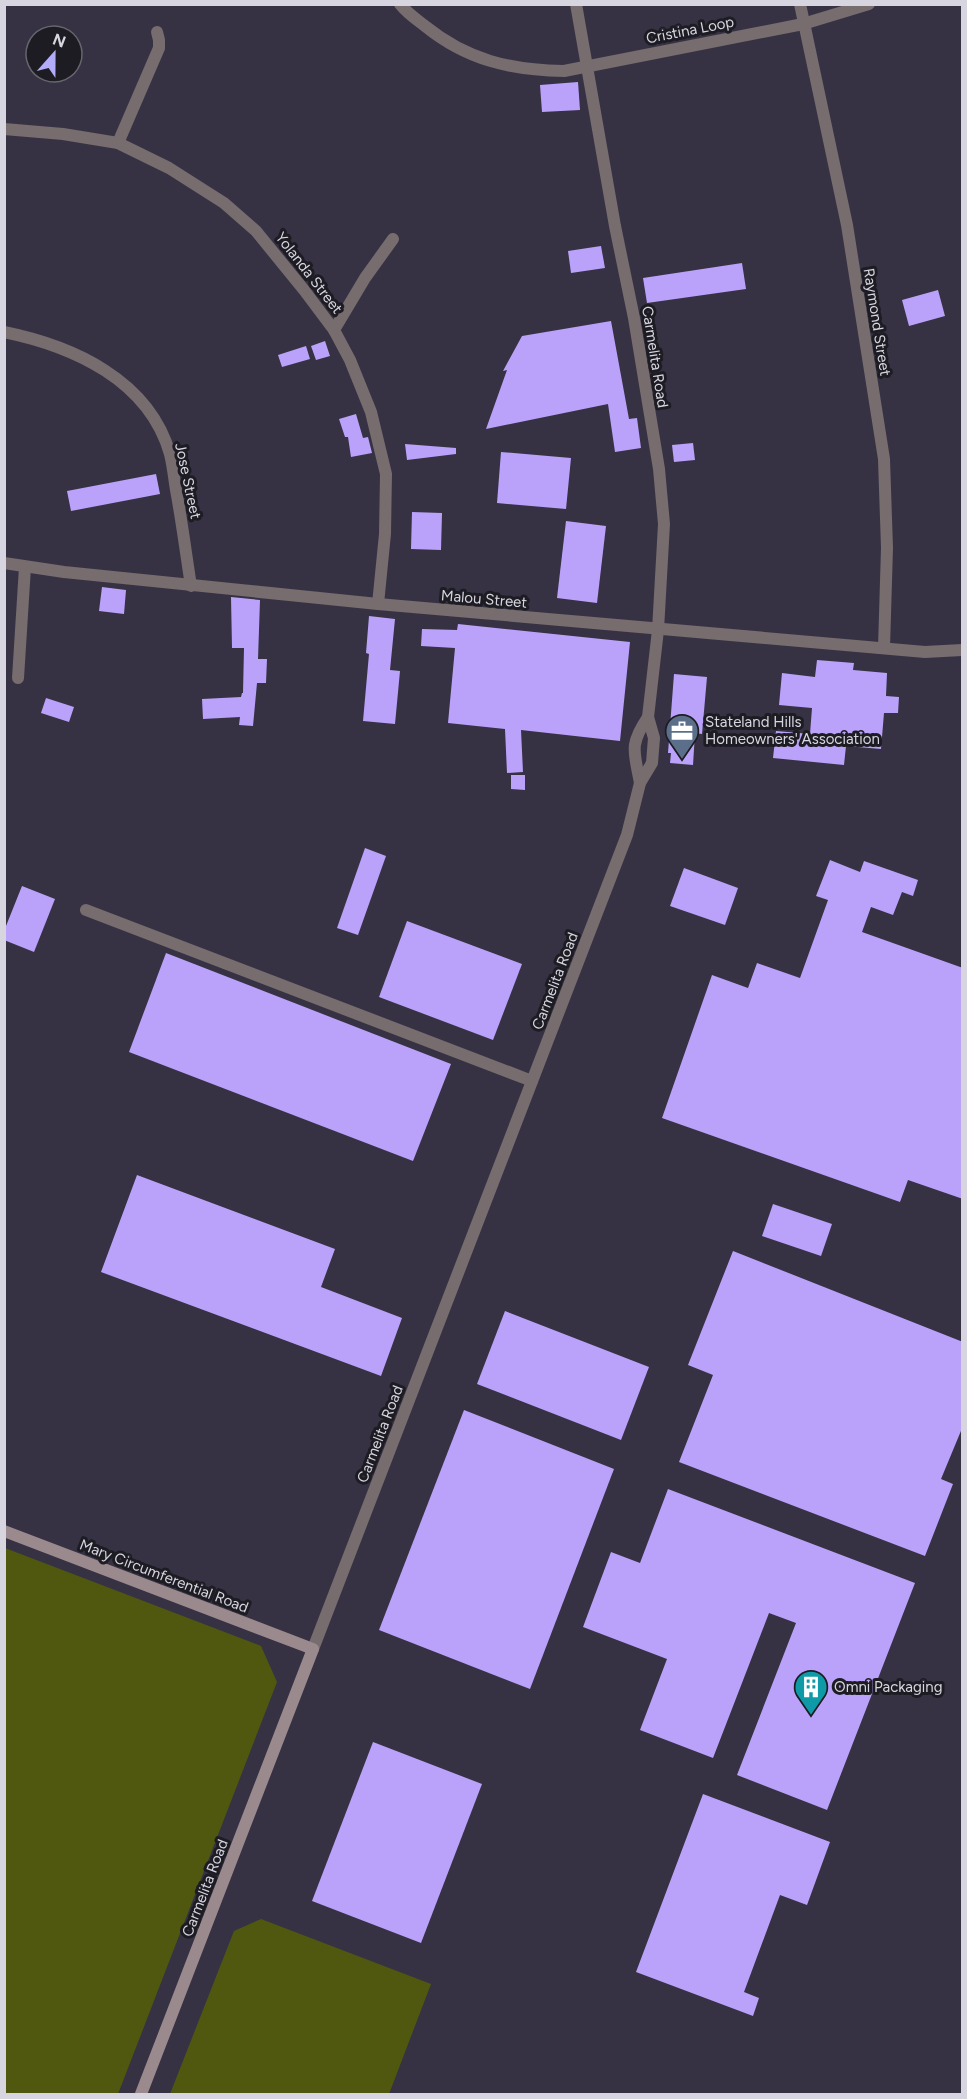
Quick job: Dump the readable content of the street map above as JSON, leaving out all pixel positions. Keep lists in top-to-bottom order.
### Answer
{
  "streets": {
    "street": [
      "Cristina Loop",
      "Yolanda Street",
      "Raymond Street",
      "Carmelita Road",
      "Jose Street",
      "Malou Street",
      "Mary Circumferential Road"
    ]
  },
  "crossings": [
    ["Cristina Loop", "Raymond Street"],
    ["Cristina Loop", "Carmelita Road"],
    ["Yolanda Street", "Malou Street"],
    ["Raymond Street", "Malou Street"],
    ["Carmelita Road", "Malou Street"],
    ["Carmelita Road", "Mary Circumferential Road"],
    ["Jose Street", "Malou Street"]
  ],
  "places": {
    "office": ["Stateland Hills Homeowners' Association"],
    "building": ["Omni Packaging"]
  },
  "north": "top"
}
